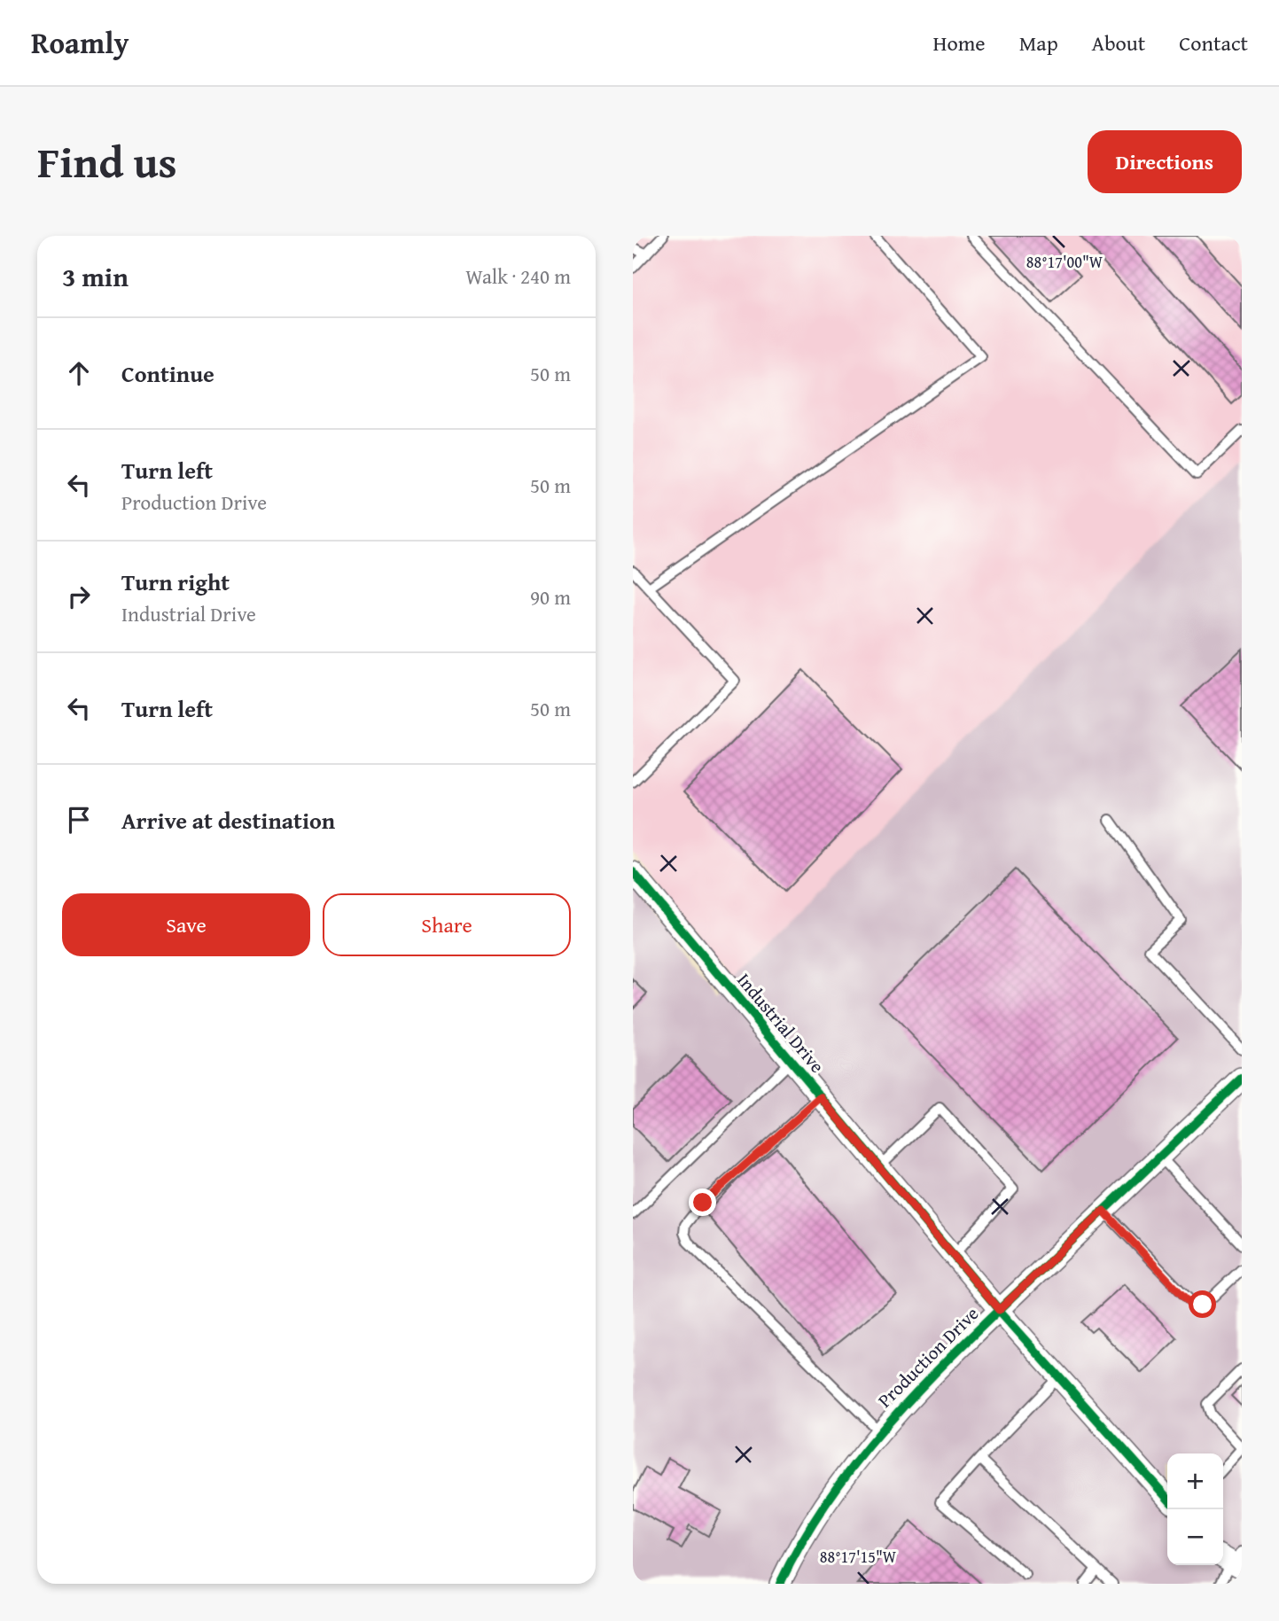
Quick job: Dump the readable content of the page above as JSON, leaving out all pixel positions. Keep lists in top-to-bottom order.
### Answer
{
  "streets": {
    "street": ["Industrial Drive", "Production Drive"]
  },
  "crossings": [
    ["Industrial Drive", "Production Drive"]
  ],
  "page": {
    "header": "Roamly",
    "nav": [
      "Home",
      "Map",
      "About",
      "Contact"
    ],
    "title": "Find us",
    "buttons": [
      "Directions",
      ["Save", "Share"]
    ],
    "heading": ["3 min", "Walk · 240 m"],
    "list": [
      ["Continue", "50 m"],
      ["Turn left", "Production Drive", "50 m"],
      ["Turn right", "Industrial Drive", "90 m"],
      ["Turn left", "50 m"],
      "Arrive at destination"
    ],
    "map_buttons": ["+", "−"]
  },
  "coordinates": ["88°17'00\"W", "88°17'15\"W"]
}
